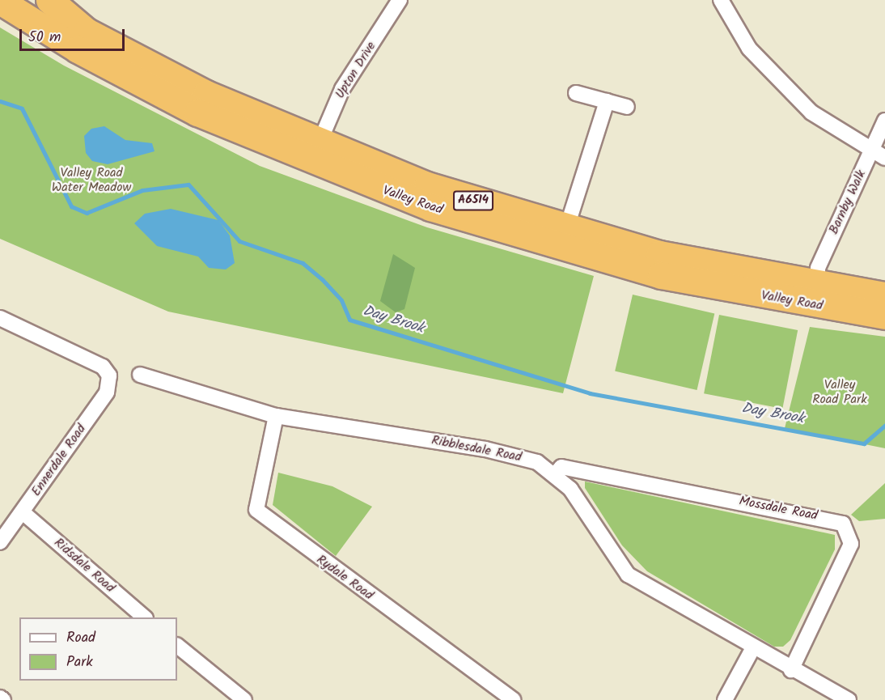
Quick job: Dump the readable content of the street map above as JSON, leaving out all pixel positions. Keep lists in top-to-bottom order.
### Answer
{
  "streets": {
    "highway": ["Valley Road", "A6514"],
    "street": [
      "Upton Drive",
      "Barnby Walk",
      "Ribblesdale Road",
      "Ennerdale Road",
      "Mossdale Road",
      "Ridsdale Road",
      "Rydale Road"
    ]
  },
  "crossings": [
    ["Upton Drive", "Valley Road"],
    ["Valley Road", "Barnby Walk"],
    ["Ribblesdale Road", "Mossdale Road"],
    ["Ribblesdale Road", "Rydale Road"],
    ["Ennerdale Road", "Ridsdale Road"]
  ],
  "water": ["Day Brook"],
  "parks": ["Valley Road Water Meadow", "Valley Road Park"],
  "legend": ["Road", "Park"],
  "scale_bar": "50 m"
}
